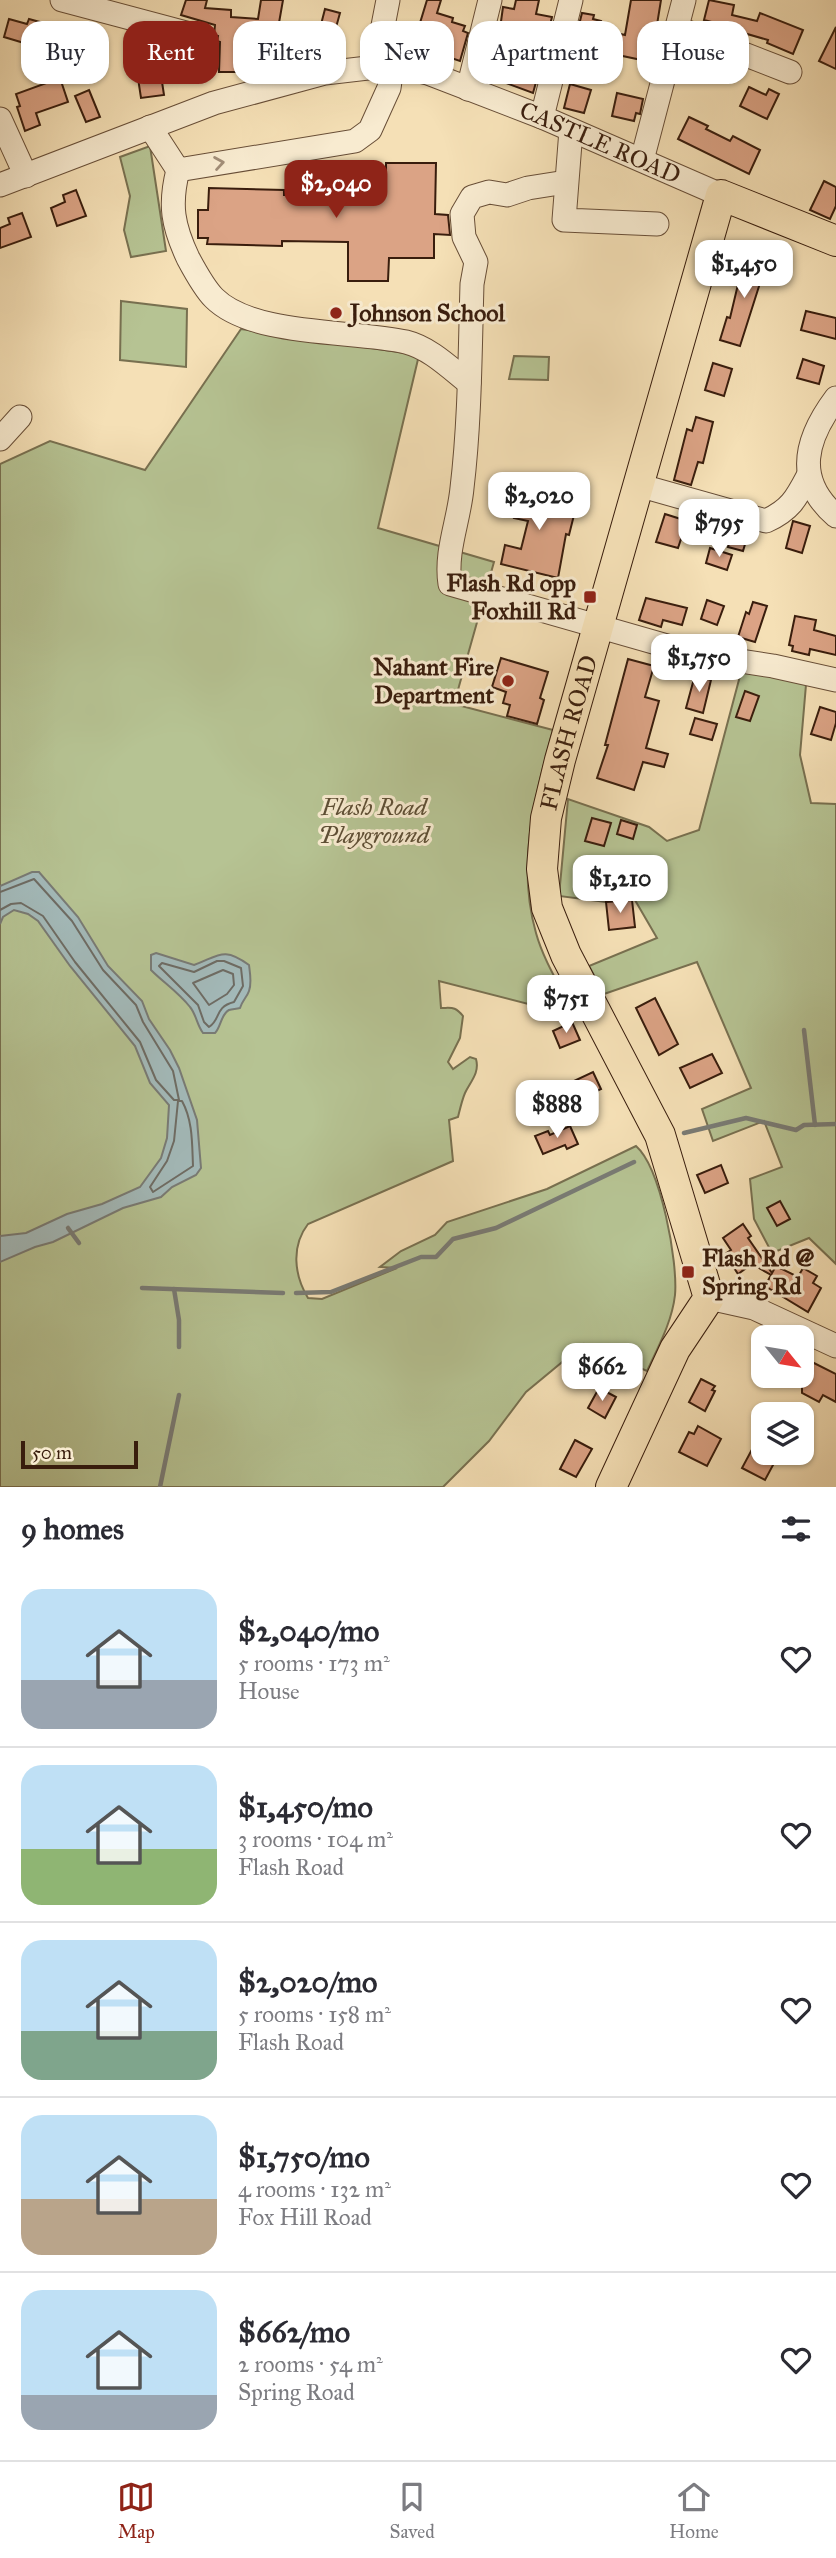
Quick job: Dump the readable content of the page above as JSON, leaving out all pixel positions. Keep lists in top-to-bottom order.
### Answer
{
  "streets": {
    "main road": ["CASTLE ROAD", "FLASH ROAD"]
  },
  "crossings": [
    ["CASTLE ROAD", "FLASH ROAD"]
  ],
  "parks": ["Flash Road Playground"],
  "places": {
    "other": ["Johnson School", "Nahant Fire Department"],
    "transit": ["Flash Rd opp Foxhill Rd", "Flash Rd @ Spring Rd"]
  },
  "scale_bar": "50 m",
  "north": "bottom right",
  "page": {
    "chip": [
      "Buy",
      "Rent",
      "Filters",
      "New",
      "Apartment",
      "House"
    ],
    "price": [
      "$2,040",
      "$1,450",
      "$2,020",
      "$795",
      "$1,750",
      "$1,210",
      "$751",
      "$888",
      "$662"
    ],
    "scale": "50 m",
    "heading": "9 homes",
    "list": [
      {
        "name": "$2,040/mo",
        "note": "5 rooms · 173 m² · House"
      },
      {
        "name": "$1,450/mo",
        "note": "3 rooms · 104 m² · Flash Road"
      },
      {
        "name": "$2,020/mo",
        "note": "5 rooms · 158 m² · Flash Road"
      },
      {
        "name": "$1,750/mo",
        "note": "4 rooms · 132 m² · Fox Hill Road"
      },
      {
        "name": "$662/mo",
        "note": "2 rooms · 54 m² · Spring Road"
      }
    ],
    "tabs": ["Map", "Saved", "Home"]
  }
}
